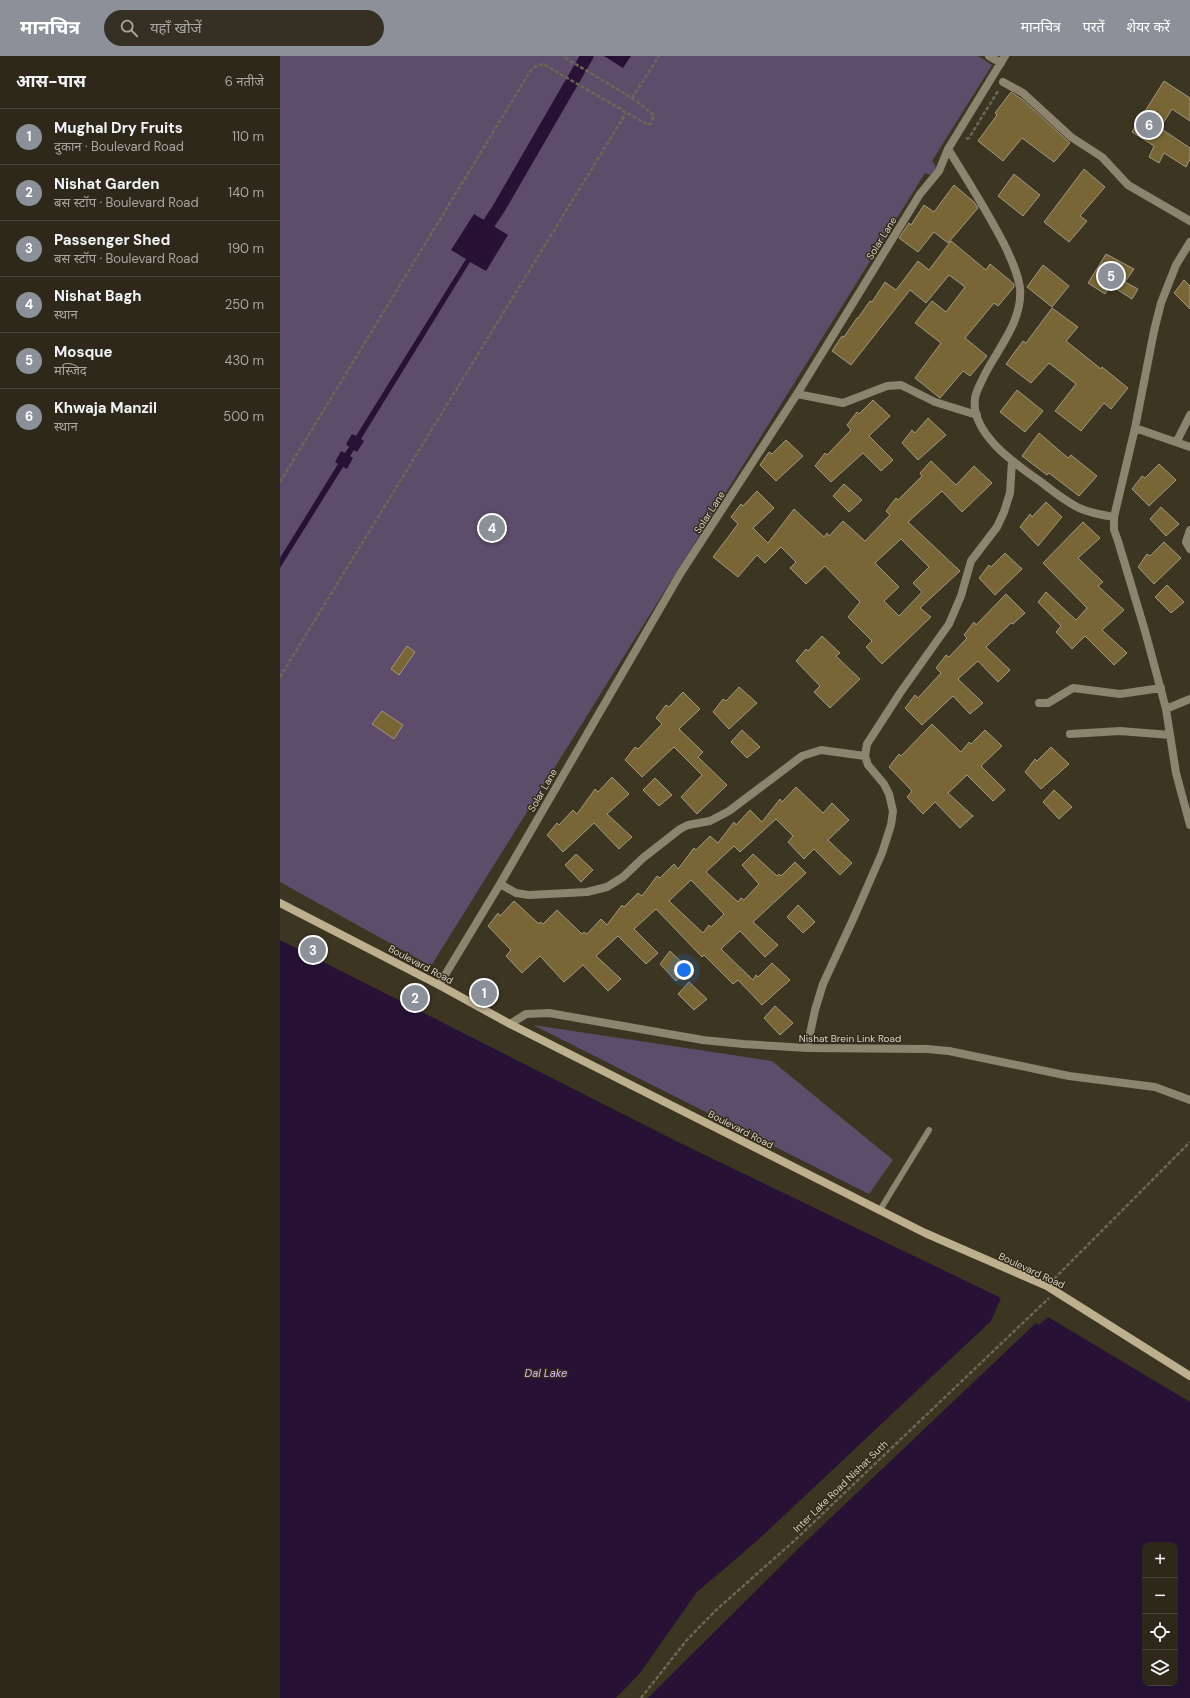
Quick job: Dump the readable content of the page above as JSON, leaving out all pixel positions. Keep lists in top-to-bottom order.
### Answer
{
  "streets": {
    "main road": ["Boulevard Road"],
    "street": ["Solar Lane", "Nishat Brein Link Road"],
    "path": ["Inter Lake Road Nishat Suth"]
  },
  "crossings": [
    ["Solar Lane", "Boulevard Road"],
    ["Boulevard Road", "Nishat Brein Link Road"],
    ["Boulevard Road", "Inter Lake Road Nishat Suth"]
  ],
  "water": ["Dal Lake"],
  "page": {
    "header": "मानचित्र",
    "search": "यहाँ खोजें",
    "nav": ["मानचित्र", "परतें", "शेयर करें"],
    "heading": ["आस-पास", "6 नतीजे"],
    "list": [
      {
        "mark": "1",
        "name": "Mughal Dry Fruits",
        "note": "दुकान · Boulevard Road",
        "value": "110 m"
      },
      {
        "mark": "2",
        "name": "Nishat Garden",
        "note": "बस स्टॉप · Boulevard Road",
        "value": "140 m"
      },
      {
        "mark": "3",
        "name": "Passenger Shed",
        "note": "बस स्टॉप · Boulevard Road",
        "value": "190 m"
      },
      {
        "mark": "4",
        "name": "Nishat Bagh",
        "note": "स्थान",
        "value": "250 m"
      },
      {
        "mark": "5",
        "name": "Mosque",
        "note": "मस्जिद",
        "value": "430 m"
      },
      {
        "mark": "6",
        "name": "Khwaja Manzil",
        "note": "स्थान",
        "value": "500 m"
      }
    ],
    "pins": [
      "6",
      "5",
      "4",
      "3",
      "1",
      "2"
    ],
    "map_buttons": ["+", "−"]
  }
}
